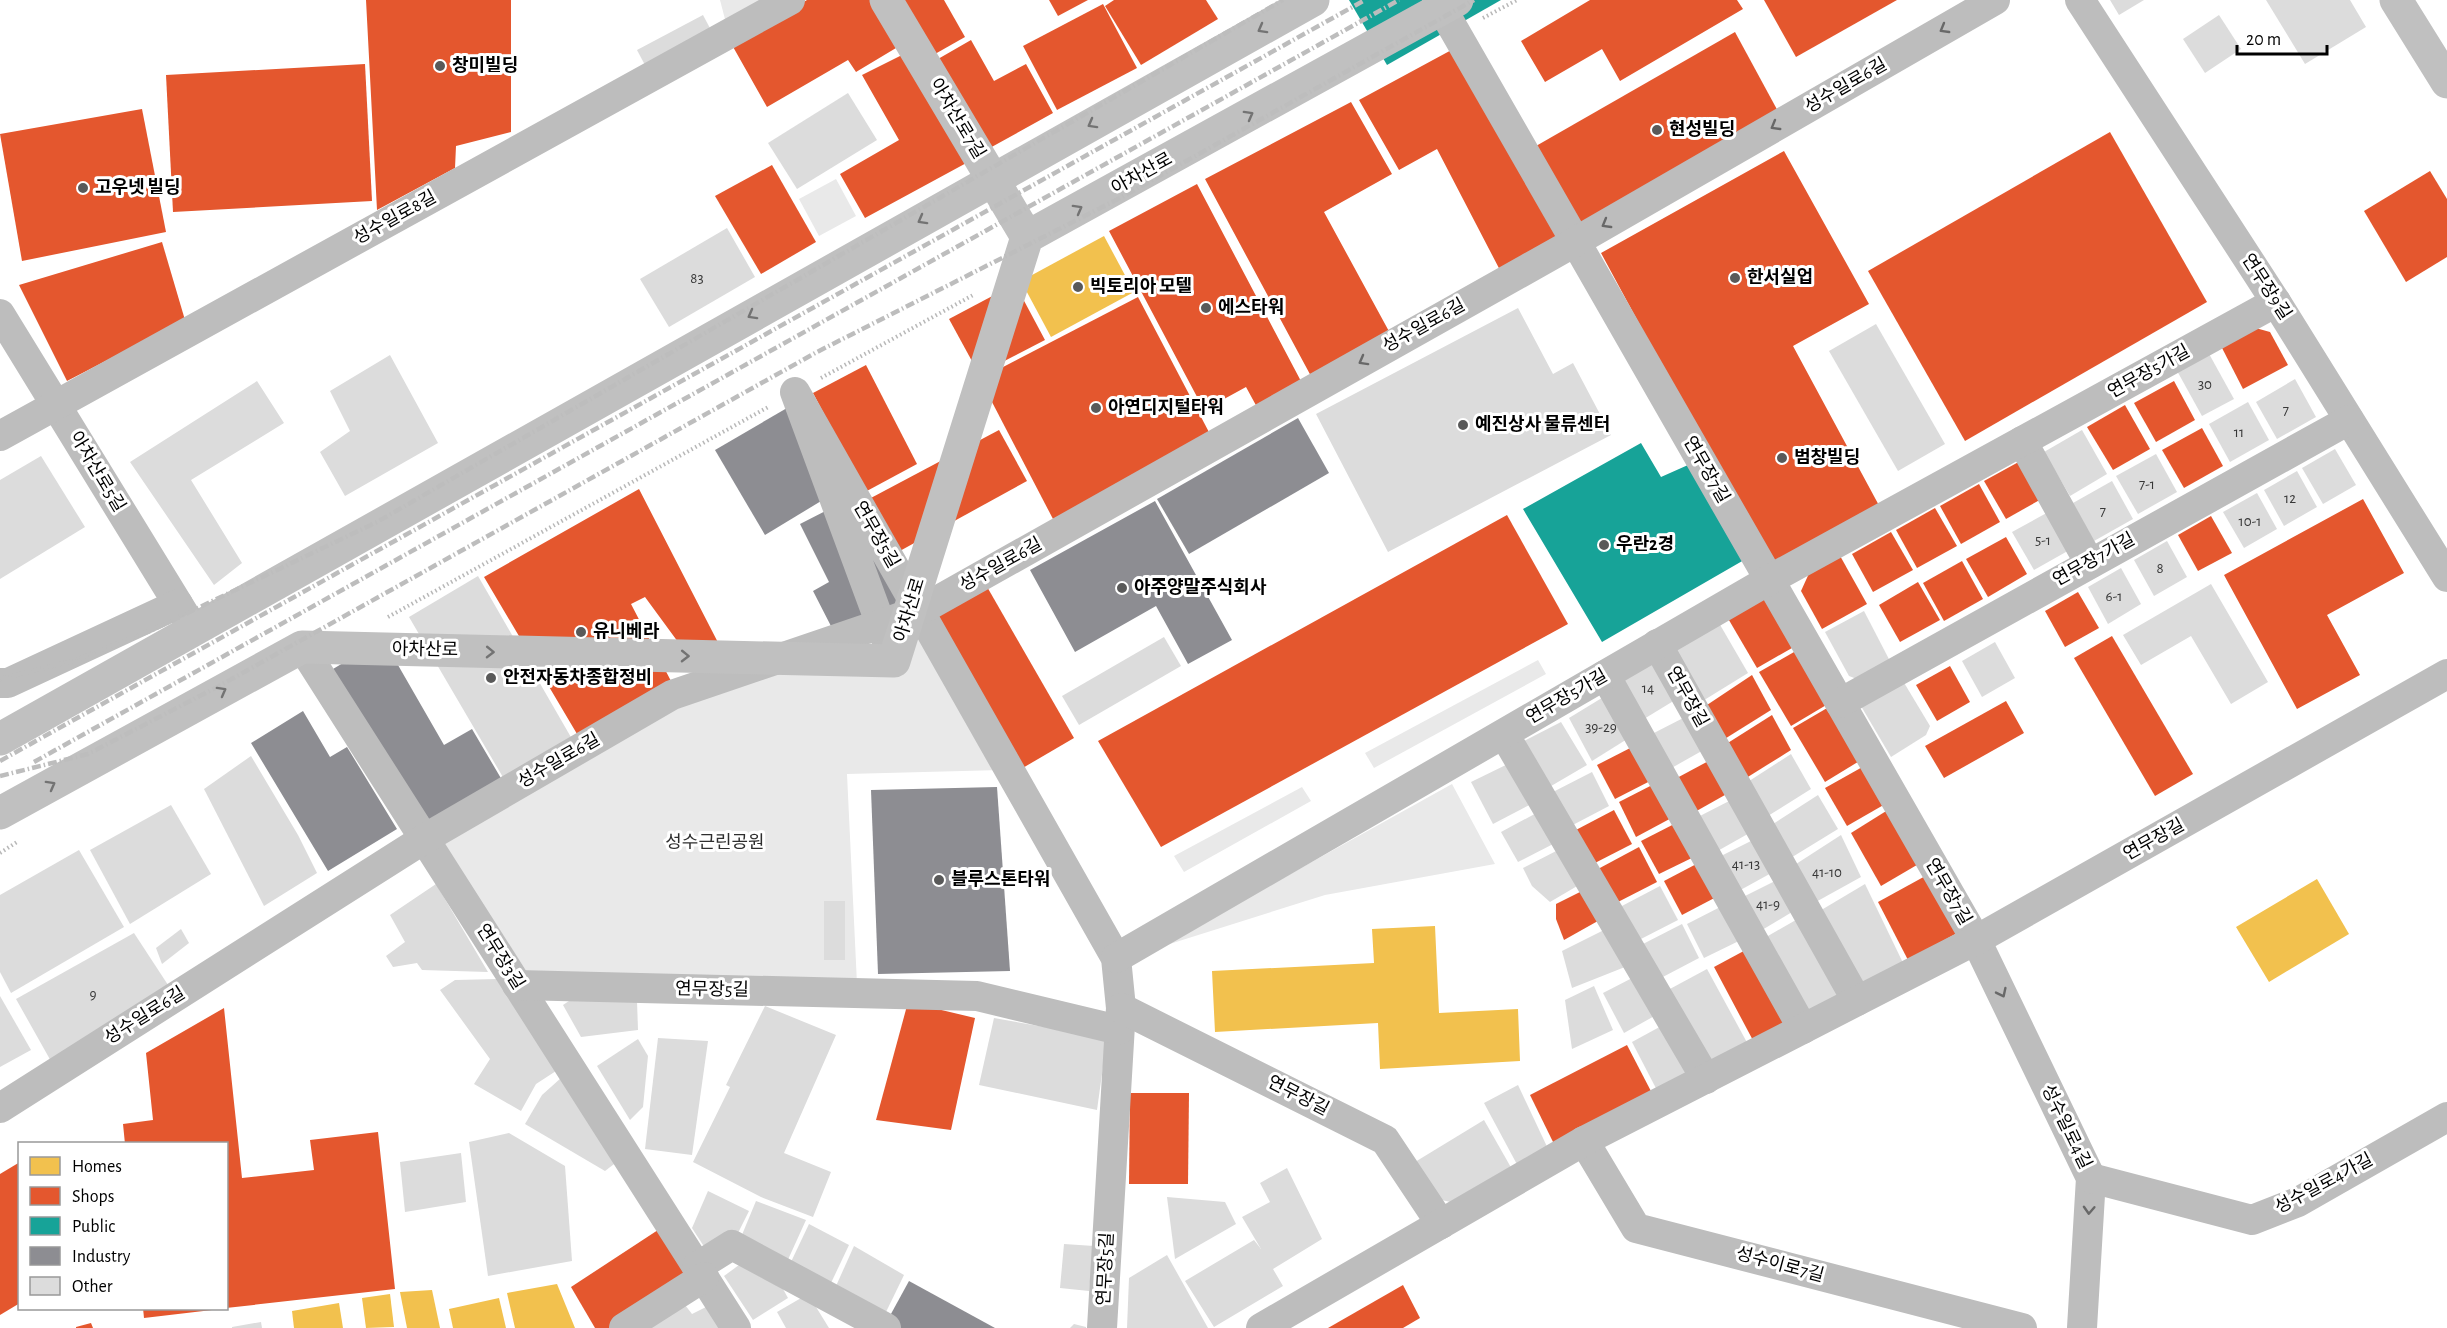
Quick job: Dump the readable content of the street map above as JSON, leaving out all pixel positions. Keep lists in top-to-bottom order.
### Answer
{
  "streets": {
    "main road": ["아차산로7길", "아차산로"],
    "street": [
      "성수일로6길",
      "성수일로8길",
      "연무장9길",
      "연무장5가길",
      "연무장7길",
      "아차산로5길",
      "연무장5길",
      "연무장7가길",
      "연무장길",
      "연무장3길",
      "성수일로4길",
      "성수일로4가길",
      "성수이로7길"
    ]
  },
  "crossings": [
    ["성수일로6길", "연무장7길"],
    ["성수일로6길", "연무장5길"],
    ["성수일로6길", "연무장3길"],
    ["아차산로7길", "아차산로"],
    ["아차산로", "연무장7길"],
    ["아차산로", "연무장5길"],
    ["아차산로", "연무장3길"],
    ["성수일로8길", "아차산로5길"],
    ["연무장9길", "연무장5가길"],
    ["연무장9길", "연무장7가길"],
    ["연무장5가길", "연무장7길"],
    ["연무장5가길", "연무장5길"],
    ["연무장5가길", "연무장길"],
    ["연무장7길", "연무장7가길"],
    ["연무장7길", "연무장길"],
    ["연무장7길", "성수일로4길"],
    ["연무장5길", "연무장길"],
    ["연무장5길", "연무장3길"],
    ["연무장길", "성수일로4길"],
    ["연무장길", "성수이로7길"],
    ["성수일로4길", "성수일로4가길"]
  ],
  "one_way": ["성수일로6길", "성수일로4길"],
  "parks": ["성수근린공원"],
  "places": [
    "창미빌딩",
    "현성빌딩",
    "고우넷 빌딩",
    "한서실업",
    "빅토리아 모텔",
    "에스타워",
    "아연디지털타워",
    "예진상사 물류센터",
    "범창빌딩",
    "우란2경",
    "아주양말주식회사",
    "유니베라",
    "안전자동차종합정비",
    "블루스톤타워"
  ],
  "house_numbers": [
    "83",
    "30",
    "7",
    "11",
    "7-1",
    "12",
    "7",
    "10-1",
    "5-1",
    "8",
    "6-1",
    "14",
    "39-29",
    "41-13",
    "41-10",
    "41-9",
    "9"
  ],
  "legend": [
    "Homes",
    "Shops",
    "Public",
    "Industry",
    "Other"
  ],
  "scale_bar": "20 m"
}
